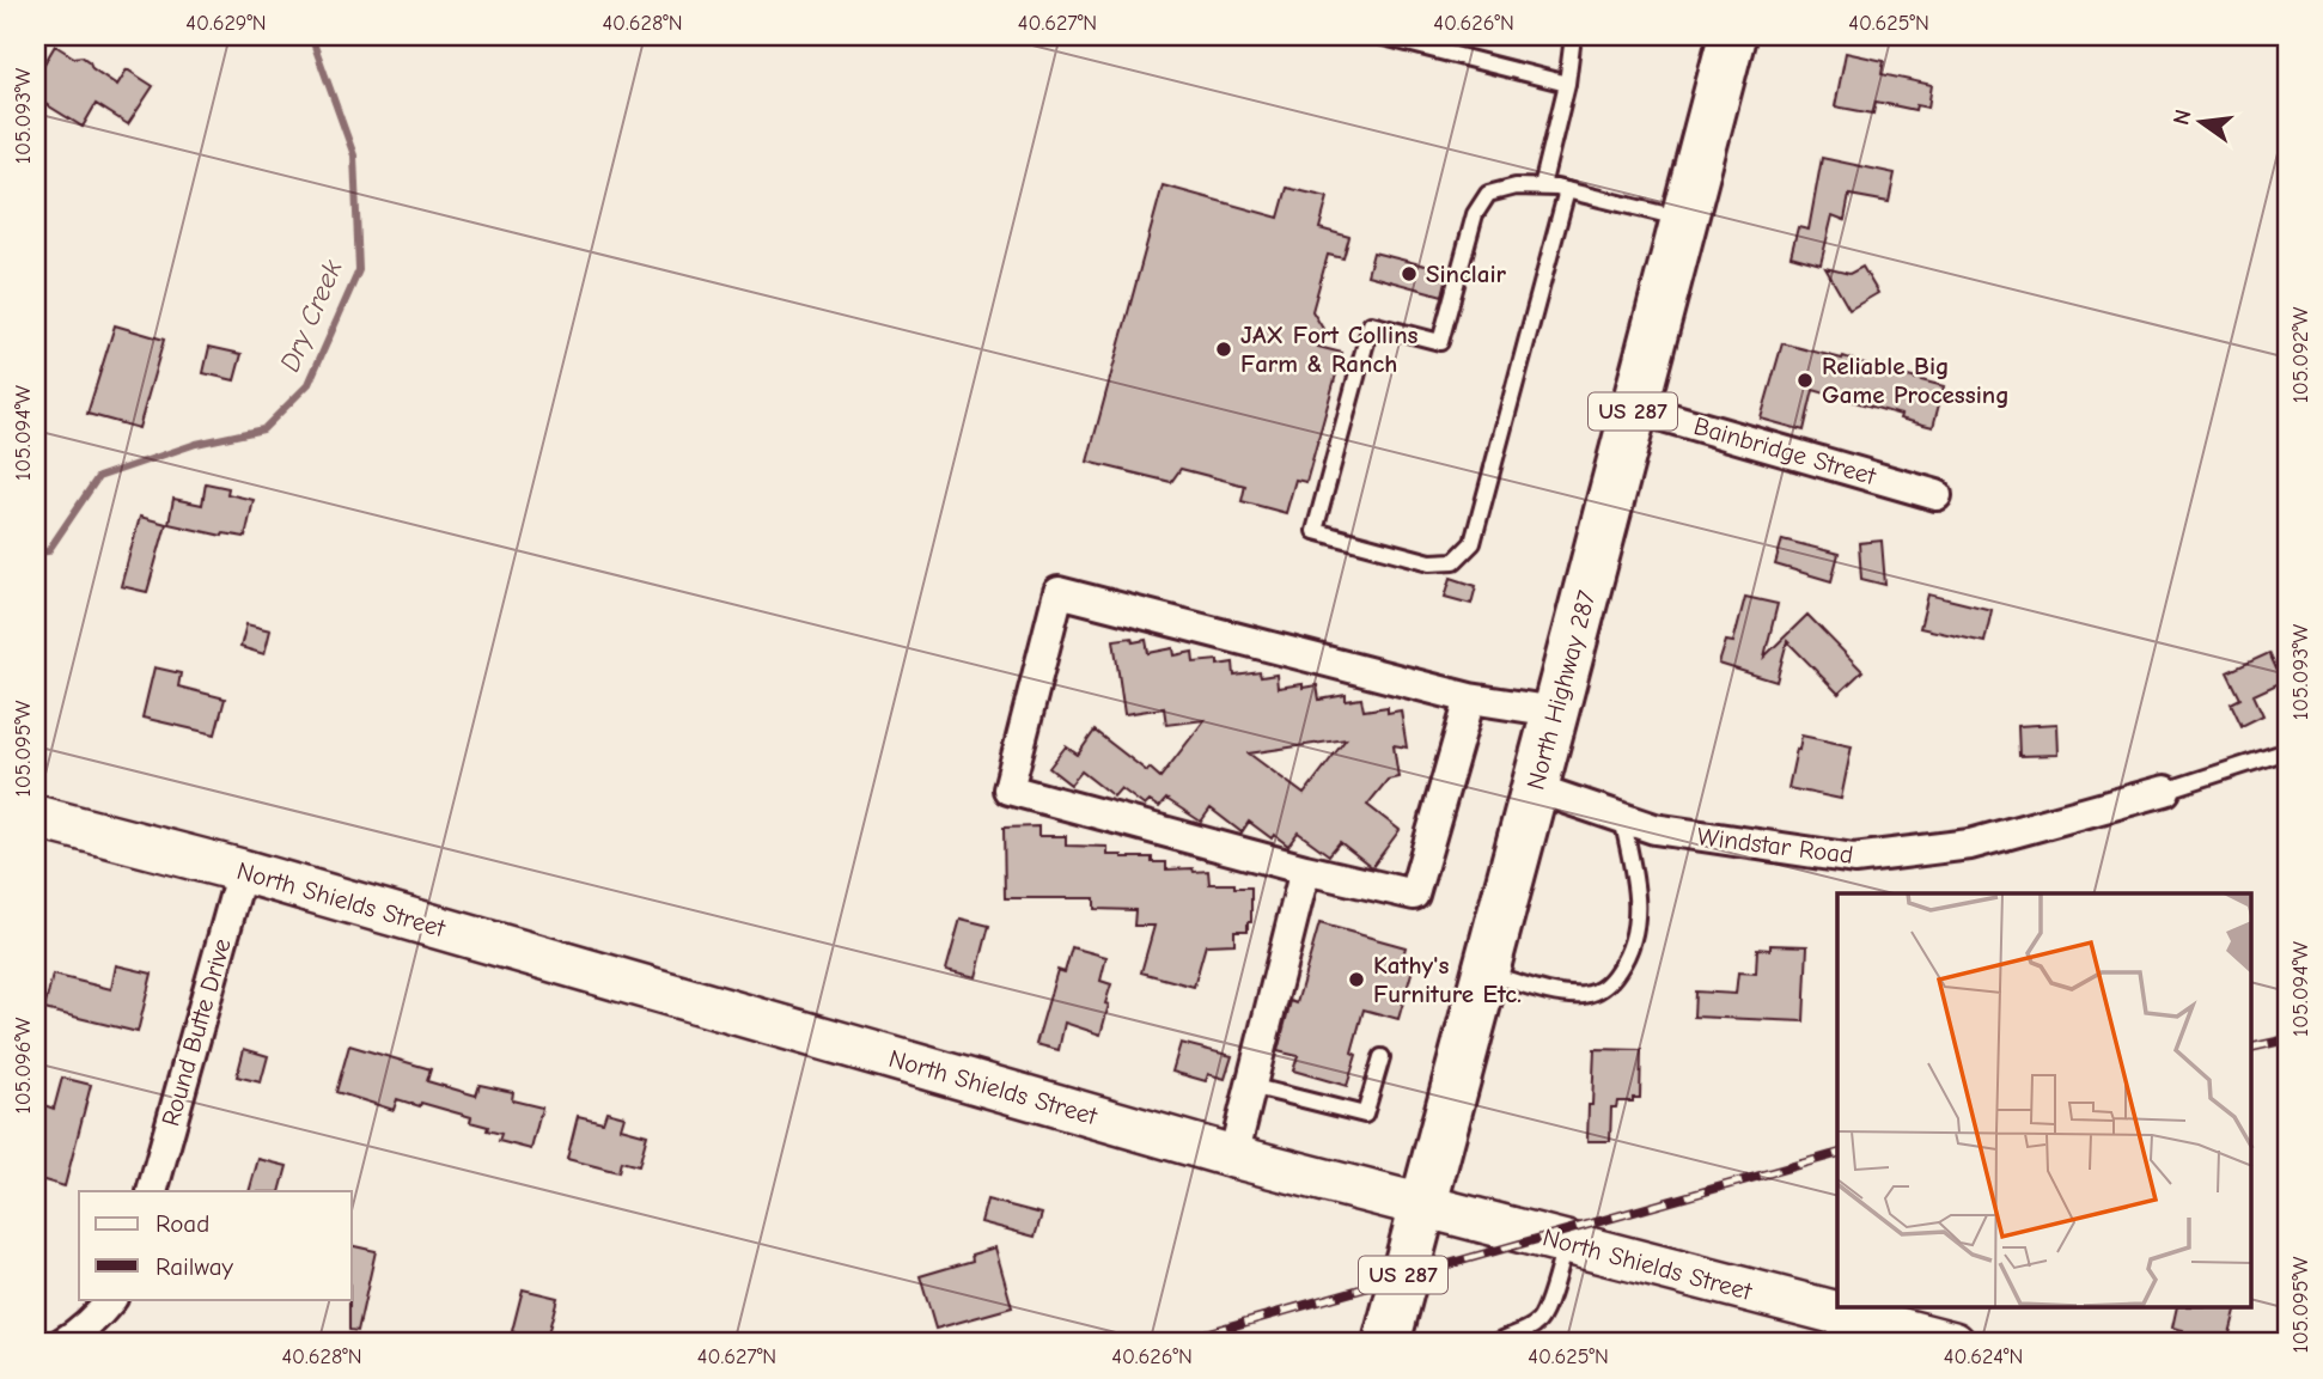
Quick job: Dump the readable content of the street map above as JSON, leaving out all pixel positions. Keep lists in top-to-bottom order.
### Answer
{
  "streets": {
    "highway": ["US 287", "North Highway 287"],
    "street": [
      "Bainbridge Street",
      "Windstar Road",
      "North Shields Street",
      "Round Butte Drive"
    ]
  },
  "crossings": [
    ["Bainbridge Street", "North Highway 287"],
    ["North Highway 287", "Windstar Road"],
    ["North Highway 287", "North Shields Street"],
    ["North Shields Street", "Round Butte Drive"]
  ],
  "water": ["Dry Creek"],
  "places": [
    "Sinclair",
    "JAX Fort Collins Farm & Ranch",
    "Reliable Big Game Processing",
    "Kathy's Furniture Etc."
  ],
  "legend": ["Road", "Railway"],
  "north": "left",
  "coordinates": [
    "40.629°N",
    "40.628°N",
    "40.627°N",
    "40.626°N",
    "40.625°N",
    "105.093°W",
    "105.092°W",
    "105.094°W",
    "105.095°W",
    "105.096°W",
    "40.624°N"
  ]
}
